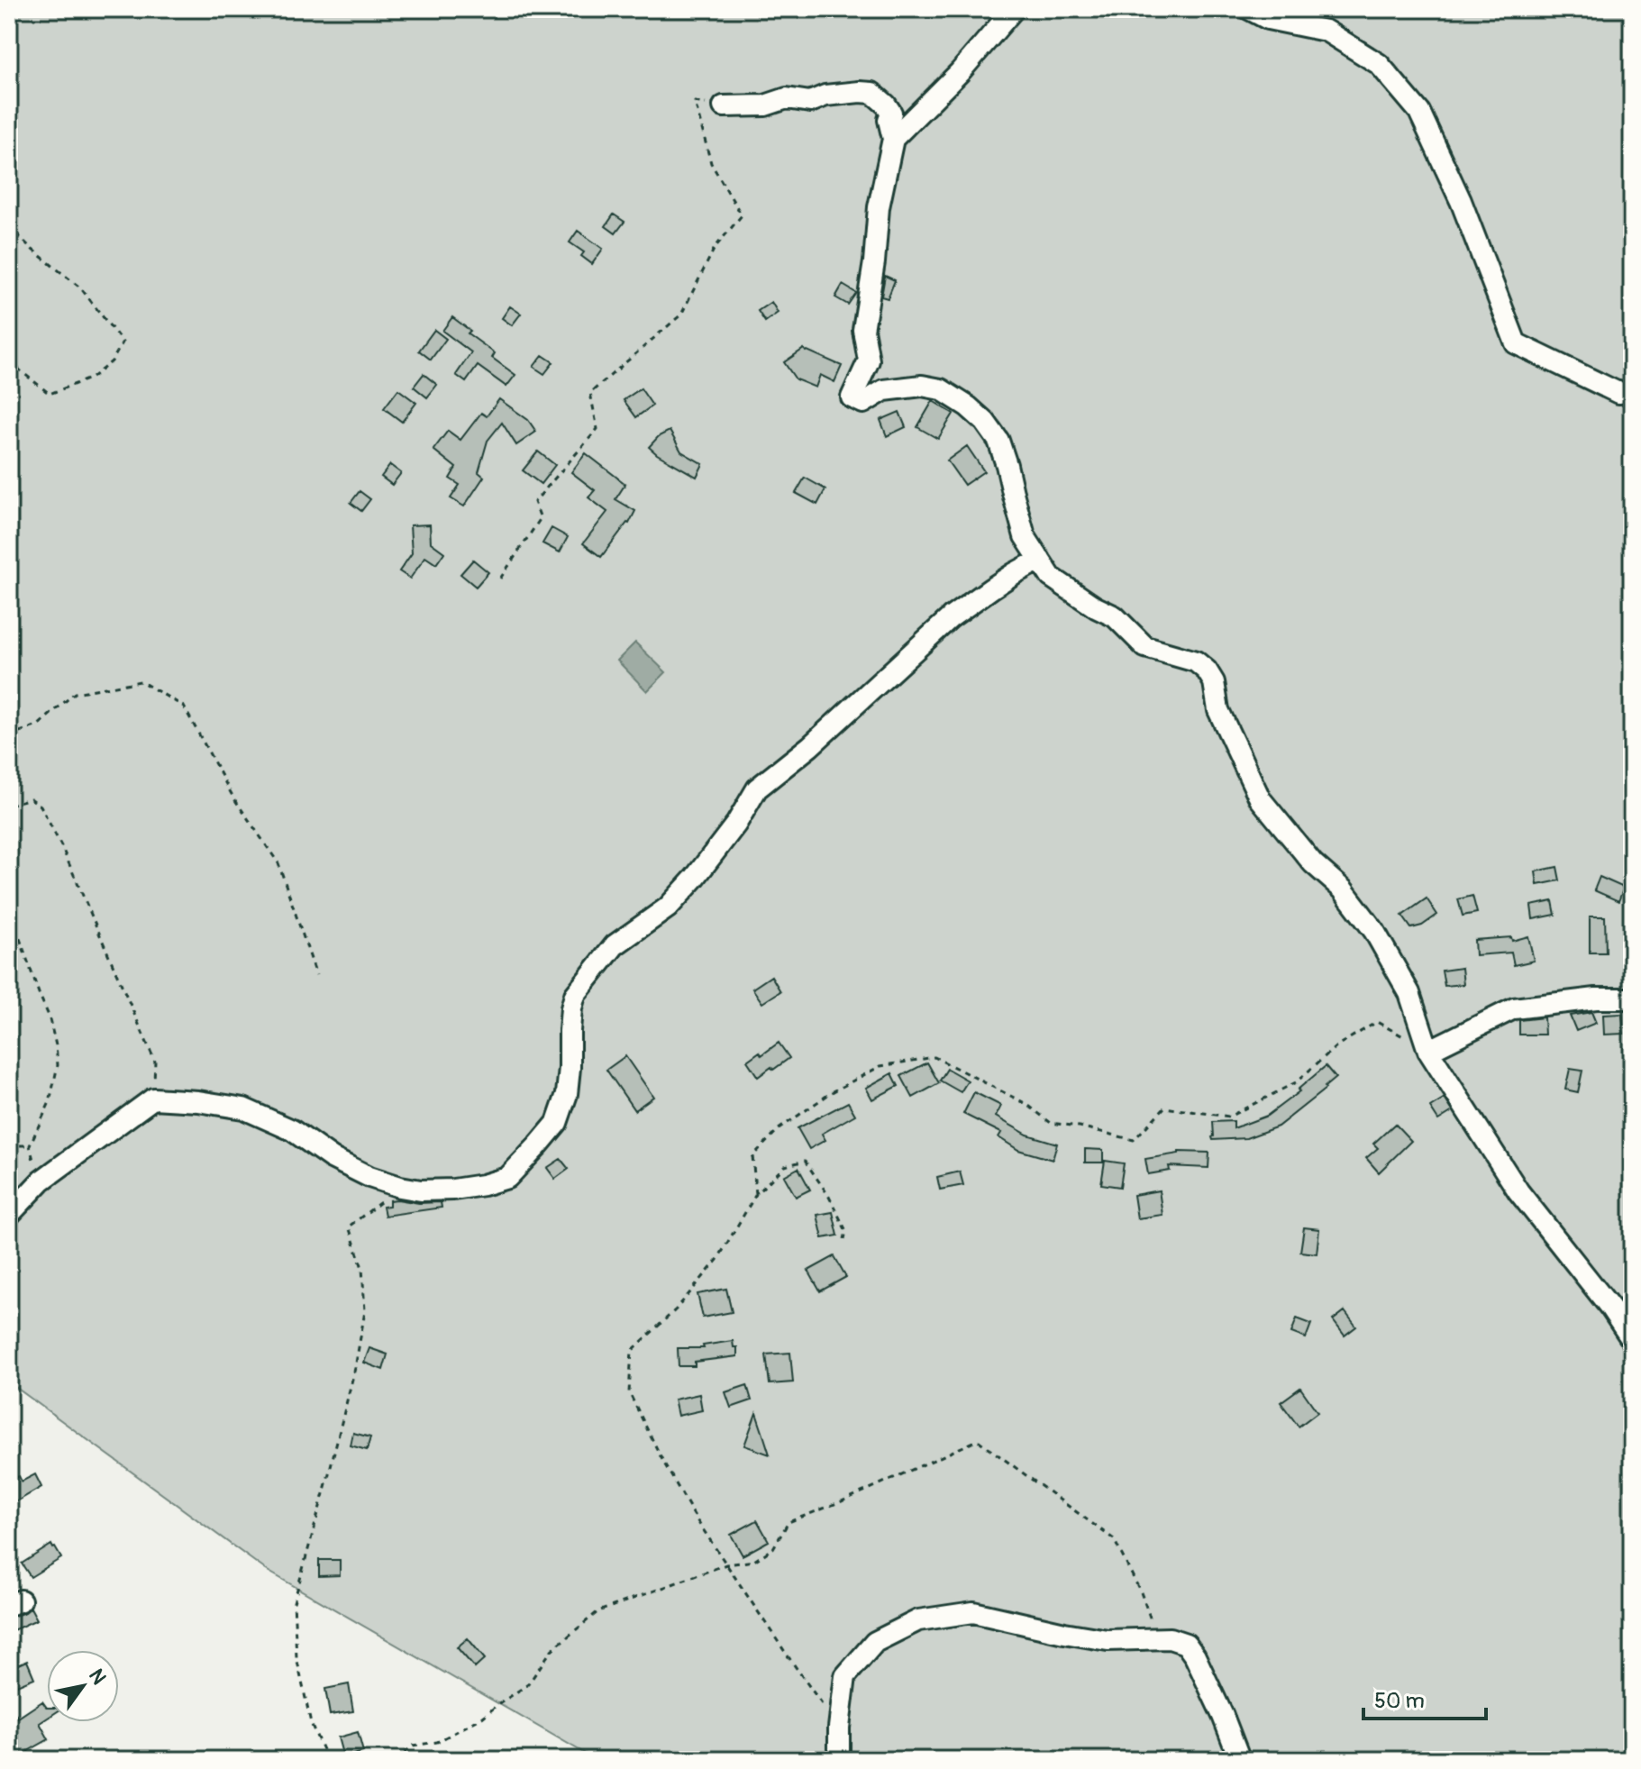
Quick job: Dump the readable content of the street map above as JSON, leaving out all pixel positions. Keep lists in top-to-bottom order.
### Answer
{
  "scale_bar": "50 m",
  "north": "top right"
}
